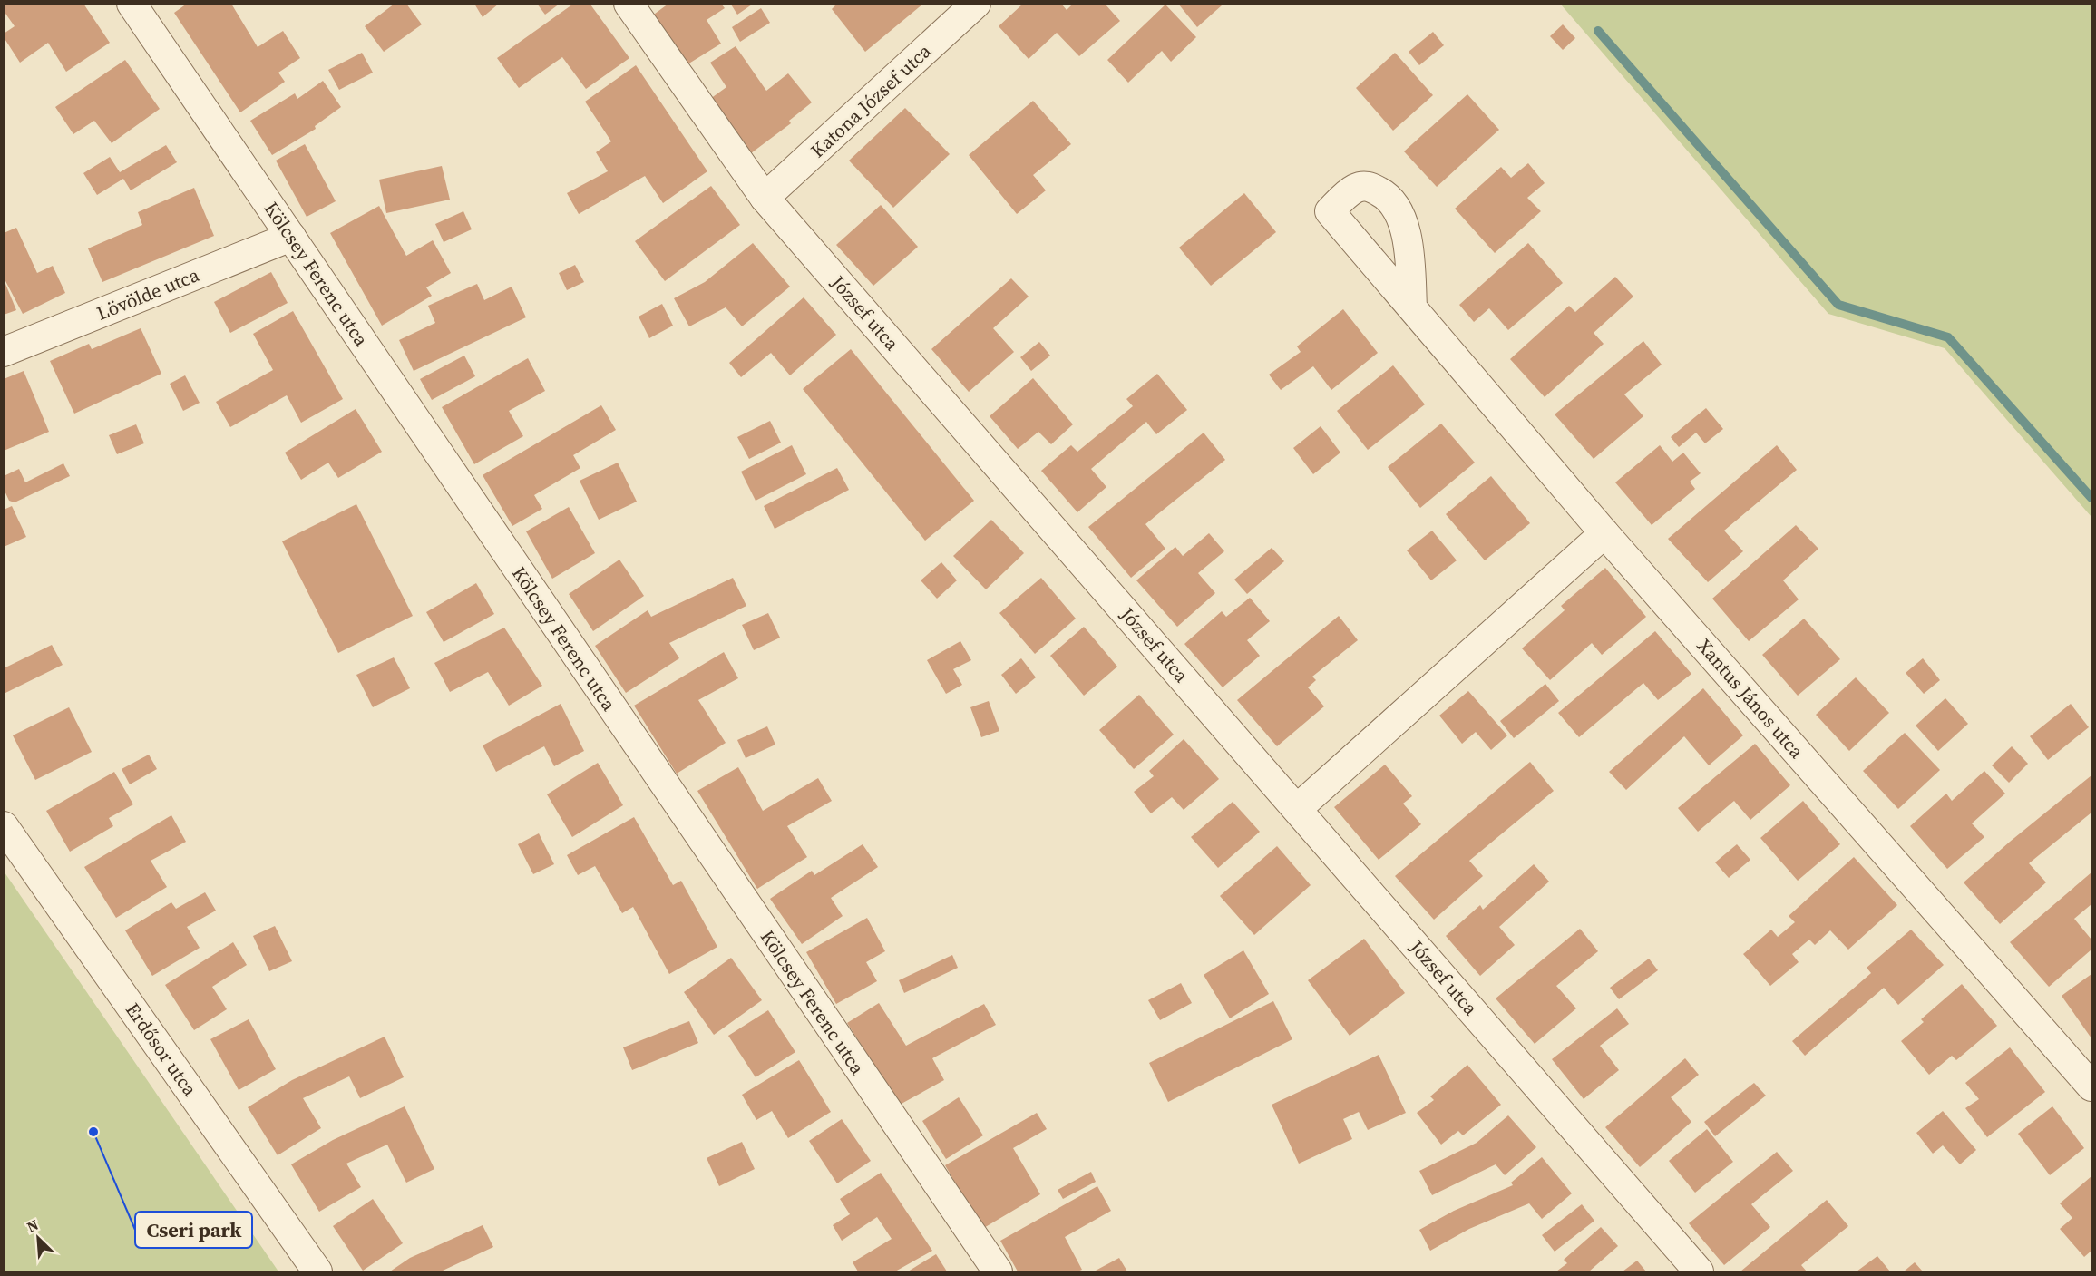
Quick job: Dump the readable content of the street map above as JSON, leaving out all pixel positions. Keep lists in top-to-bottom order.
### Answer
{
  "streets": {
    "street": [
      "Katona József utca",
      "Kölcsey Ferenc utca",
      "Lövölde utca",
      "József utca",
      "Xantus János utca",
      "Erdősor utca"
    ]
  },
  "crossings": [
    ["Katona József utca", "József utca"],
    ["Kölcsey Ferenc utca", "Lövölde utca"]
  ],
  "places": ["Cseri park"],
  "north": "top left"
}
